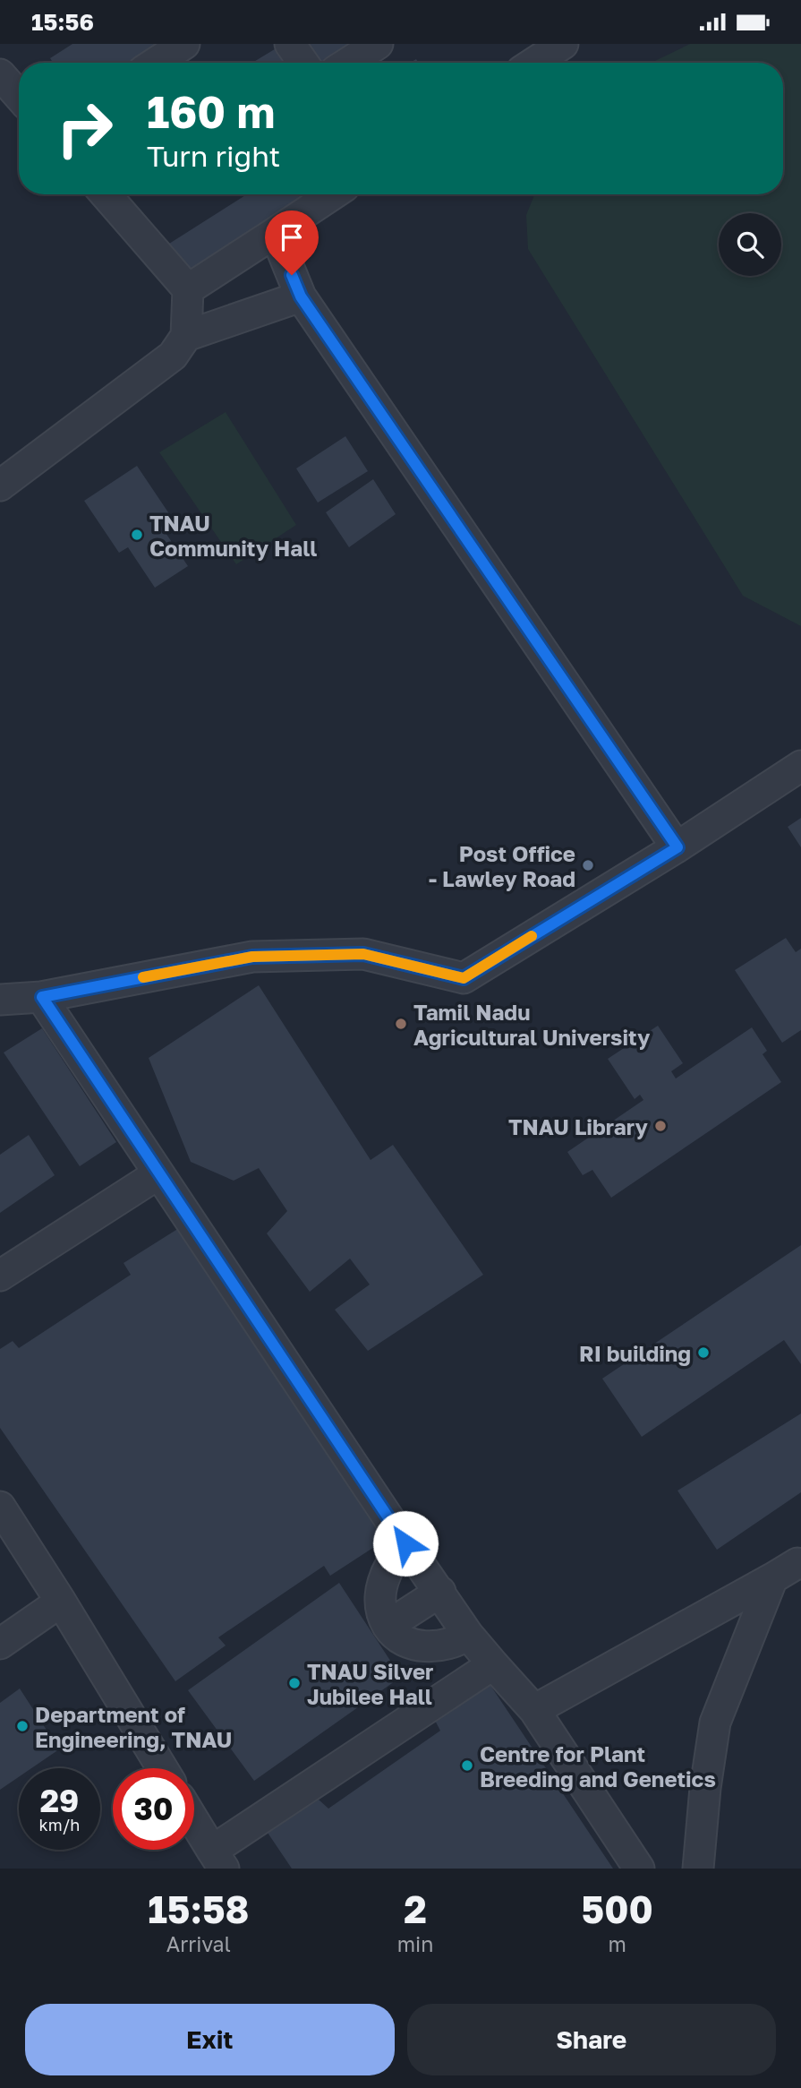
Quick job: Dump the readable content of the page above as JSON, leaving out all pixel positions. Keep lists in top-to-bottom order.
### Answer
{
  "places": [
    "TNAU Community Hall",
    "Post Office - Lawley Road",
    "Tamil Nadu Agricultural University",
    "TNAU Library",
    "RI building",
    "TNAU Silver Jubilee Hall",
    "Department of Engineering, TNAU",
    "Centre for Plant Breeding and Genetics"
  ],
  "page": {
    "status": "15:56",
    "turn": ["160 m", "Turn right"],
    "speed": "29 km/h",
    "limit": "30",
    "eta": [
      "15:58",
      "Arrival",
      "2",
      "min",
      "500",
      "m"
    ],
    "buttons": ["Exit", "Share"]
  }
}
